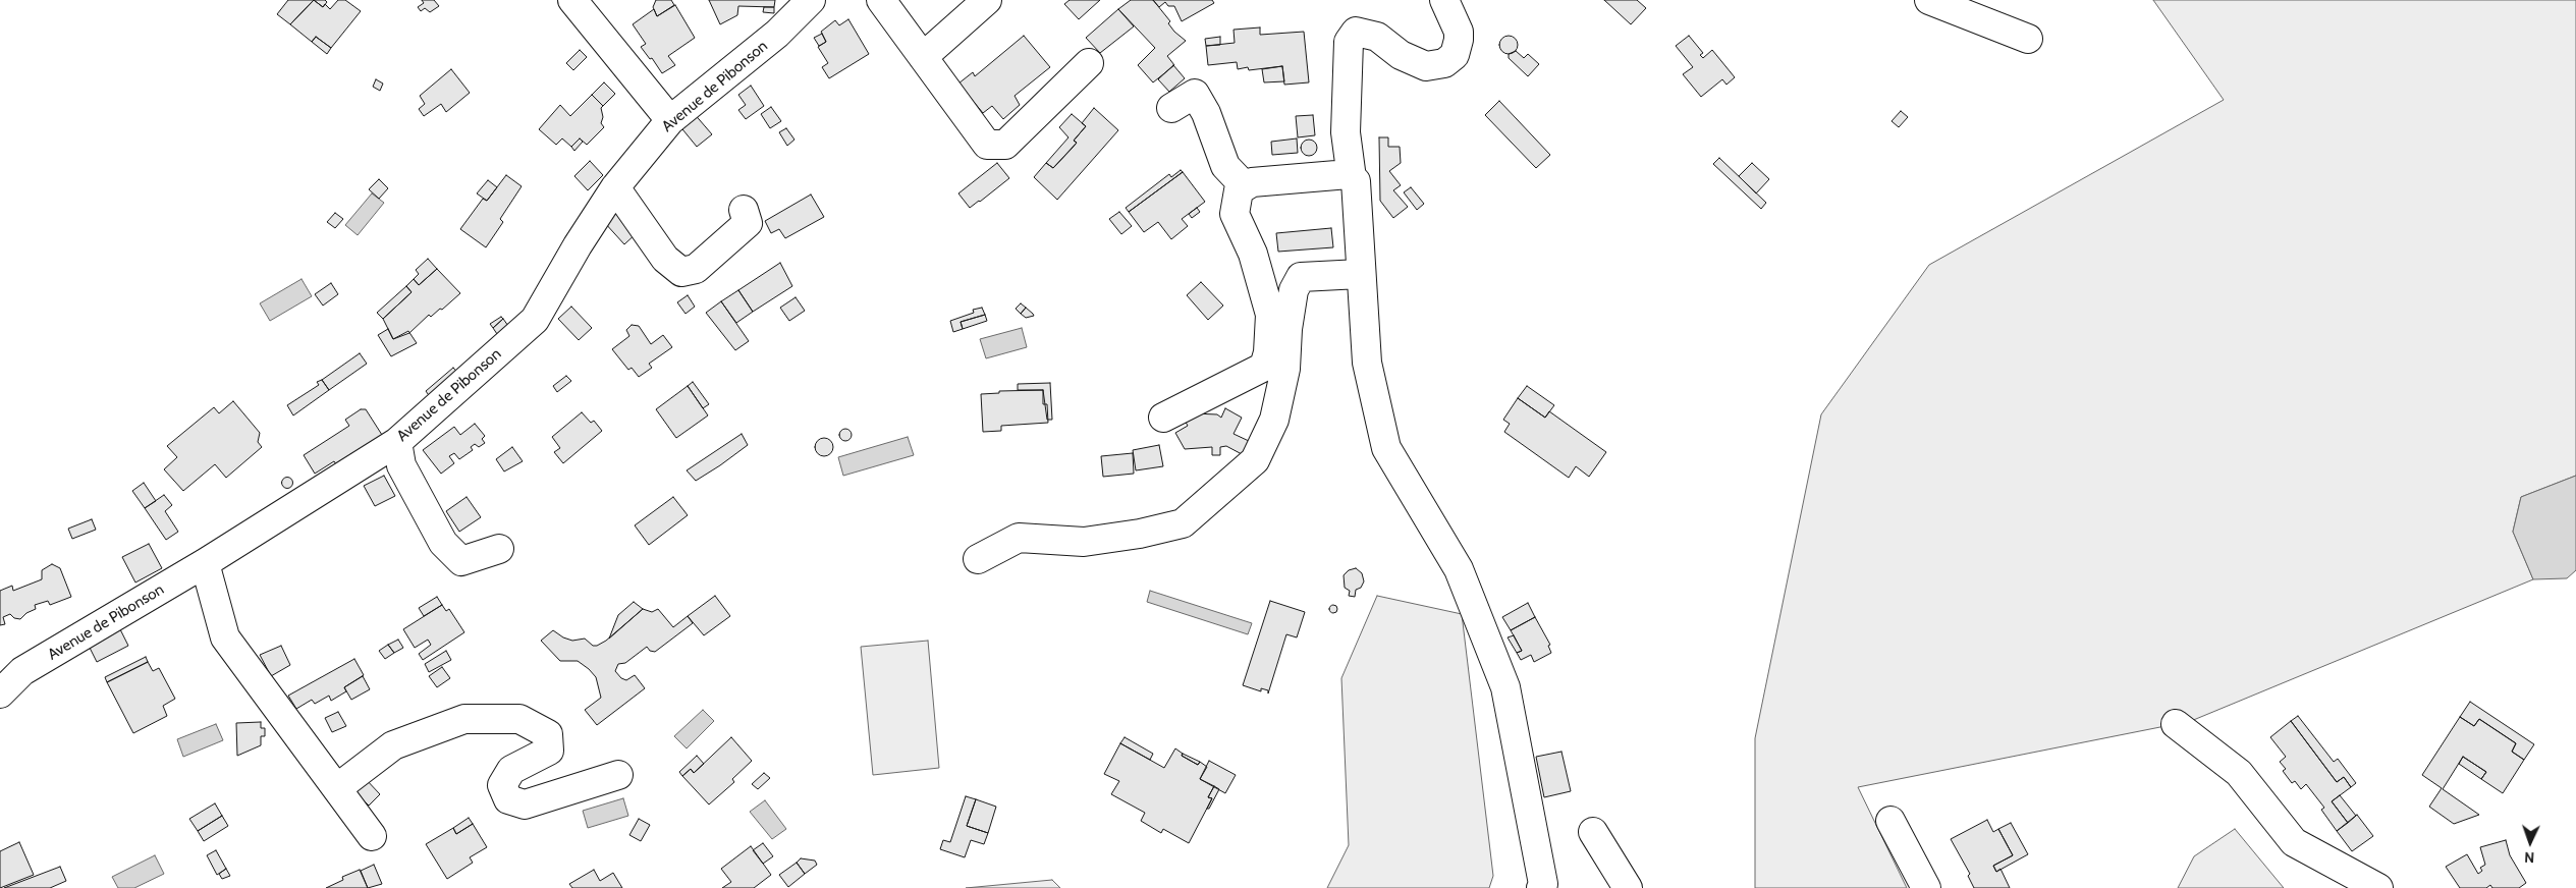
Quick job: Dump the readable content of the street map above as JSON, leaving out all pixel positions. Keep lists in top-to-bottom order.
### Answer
{
  "streets": {
    "street": ["Avenue de Pibonson"]
  },
  "north": "bottom"
}
